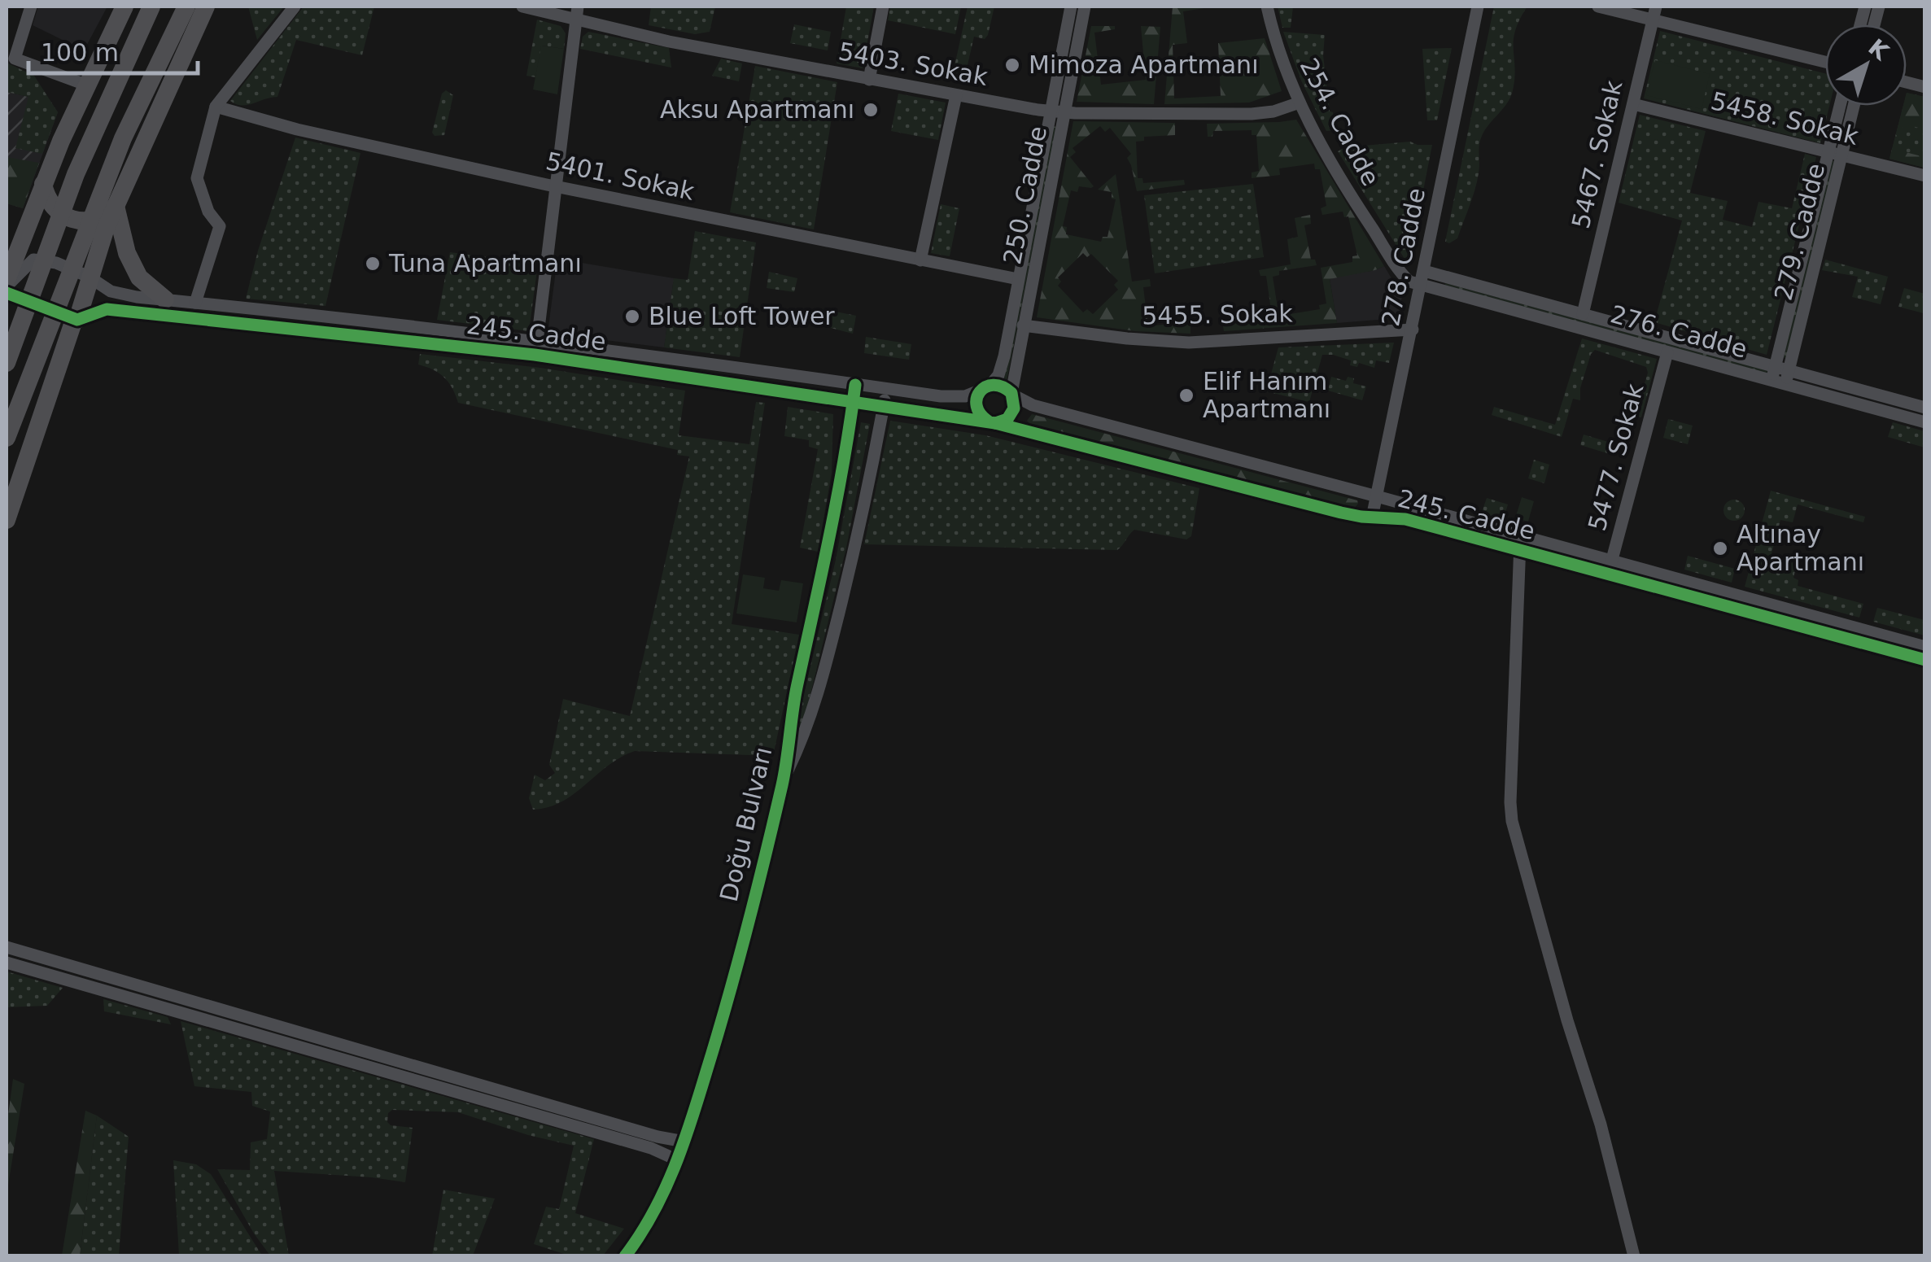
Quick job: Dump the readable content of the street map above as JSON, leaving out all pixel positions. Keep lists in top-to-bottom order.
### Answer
{
  "streets": {
    "street": [
      "5403. Sokak",
      "5458. Sokak",
      "254. Cadde",
      "5467. Sokak",
      "5401. Sokak",
      "250. Cadde",
      "279. Cadde",
      "278. Cadde",
      "5455. Sokak",
      "276. Cadde",
      "245. Cadde",
      "5477. Sokak",
      "Doğu Bulvarı"
    ]
  },
  "crossings": [
    ["5403. Sokak", "254. Cadde"],
    ["5403. Sokak", "250. Cadde"],
    ["5458. Sokak", "5467. Sokak"],
    ["5458. Sokak", "279. Cadde"],
    ["254. Cadde", "278. Cadde"],
    ["254. Cadde", "276. Cadde"],
    ["5467. Sokak", "276. Cadde"],
    ["5401. Sokak", "250. Cadde"],
    ["250. Cadde", "5455. Sokak"],
    ["250. Cadde", "245. Cadde"],
    ["279. Cadde", "276. Cadde"],
    ["278. Cadde", "5455. Sokak"],
    ["278. Cadde", "276. Cadde"],
    ["278. Cadde", "245. Cadde"],
    ["276. Cadde", "5477. Sokak"],
    ["245. Cadde", "5477. Sokak"],
    ["245. Cadde", "Doğu Bulvarı"]
  ],
  "places": [
    "Mimoza Apartmanı",
    "Aksu Apartmanı",
    "Tuna Apartmanı",
    "Blue Loft Tower",
    "Elif Hanım Apartmanı",
    "Altınay Apartmanı"
  ],
  "scale_bar": "100 m",
  "north": "top right"
}
